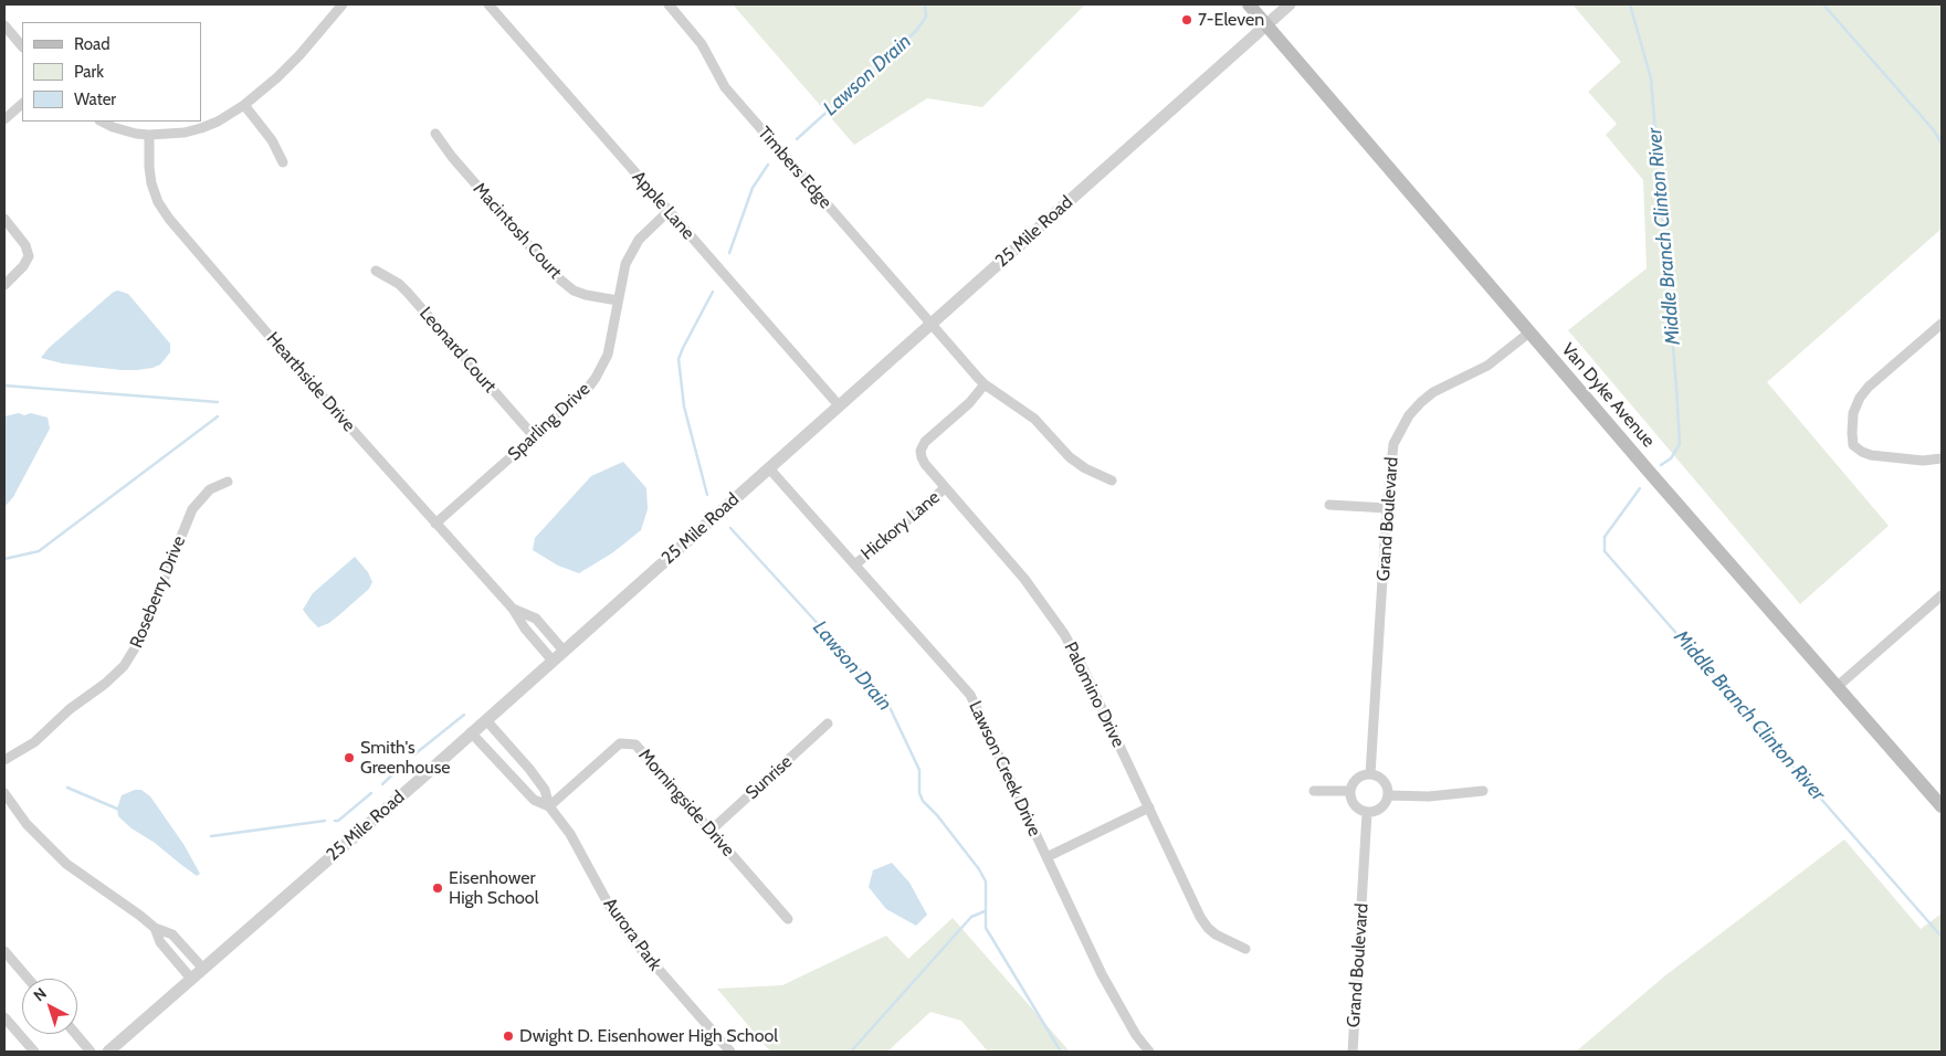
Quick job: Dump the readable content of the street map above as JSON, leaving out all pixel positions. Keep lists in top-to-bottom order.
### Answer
{
  "streets": {
    "main road": ["Van Dyke Avenue"],
    "street": [
      "Timbers Edge",
      "Apple Lane",
      "Macintosh Court",
      "25 Mile Road",
      "Leonard Court",
      "Hearthside Drive",
      "Sparling Drive",
      "Grand Boulevard",
      "Hickory Lane",
      "Roseberry Drive",
      "Palomino Drive",
      "Lawson Creek Drive",
      "Sunrise",
      "Morningside Drive",
      "Aurora Park"
    ]
  },
  "crossings": [
    ["Timbers Edge", "25 Mile Road"],
    ["Timbers Edge", "Palomino Drive"],
    ["Apple Lane", "25 Mile Road"],
    ["Apple Lane", "Sparling Drive"],
    ["Macintosh Court", "Sparling Drive"],
    ["25 Mile Road", "Hearthside Drive"],
    ["25 Mile Road", "Van Dyke Avenue"],
    ["25 Mile Road", "Lawson Creek Drive"],
    ["25 Mile Road", "Aurora Park"],
    ["Leonard Court", "Sparling Drive"],
    ["Hearthside Drive", "Sparling Drive"],
    ["Van Dyke Avenue", "Grand Boulevard"],
    ["Hickory Lane", "Palomino Drive"],
    ["Hickory Lane", "Lawson Creek Drive"],
    ["Sunrise", "Morningside Drive"],
    ["Morningside Drive", "Aurora Park"]
  ],
  "water": ["Lawson Drain", "Middle Branch Clinton River"],
  "places": [
    "7-Eleven",
    "Smith's Greenhouse",
    "Eisenhower High School",
    "Dwight D. Eisenhower High School"
  ],
  "legend": ["Road", "Park", "Water"],
  "north": "top left"
}
